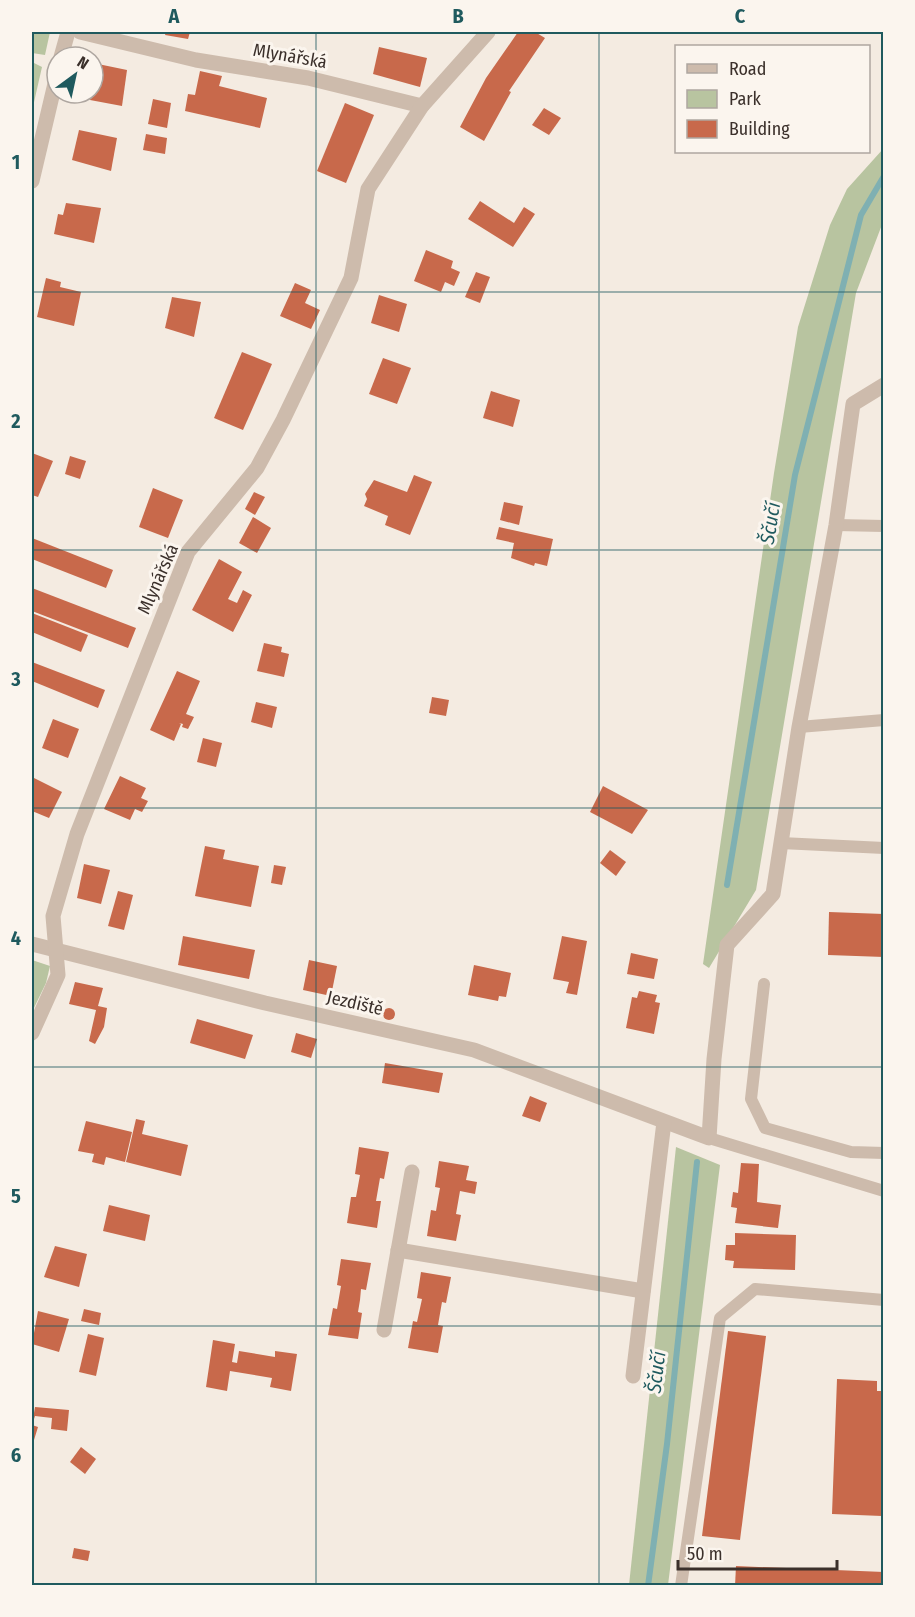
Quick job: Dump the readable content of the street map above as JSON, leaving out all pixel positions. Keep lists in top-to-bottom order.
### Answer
{
  "streets": {
    "street": ["Mlynářská", "Jezdiště"]
  },
  "crossings": [
    ["Mlynářská", "Jezdiště"]
  ],
  "water": ["Ščučí"],
  "legend": ["Road", "Park", "Building"],
  "scale_bar": "50 m",
  "north": "top right",
  "grid": {
    "columns": ["A", "B", "C"],
    "rows": [
      "1",
      "2",
      "3",
      "4",
      "5",
      "6"
    ]
  }
}
